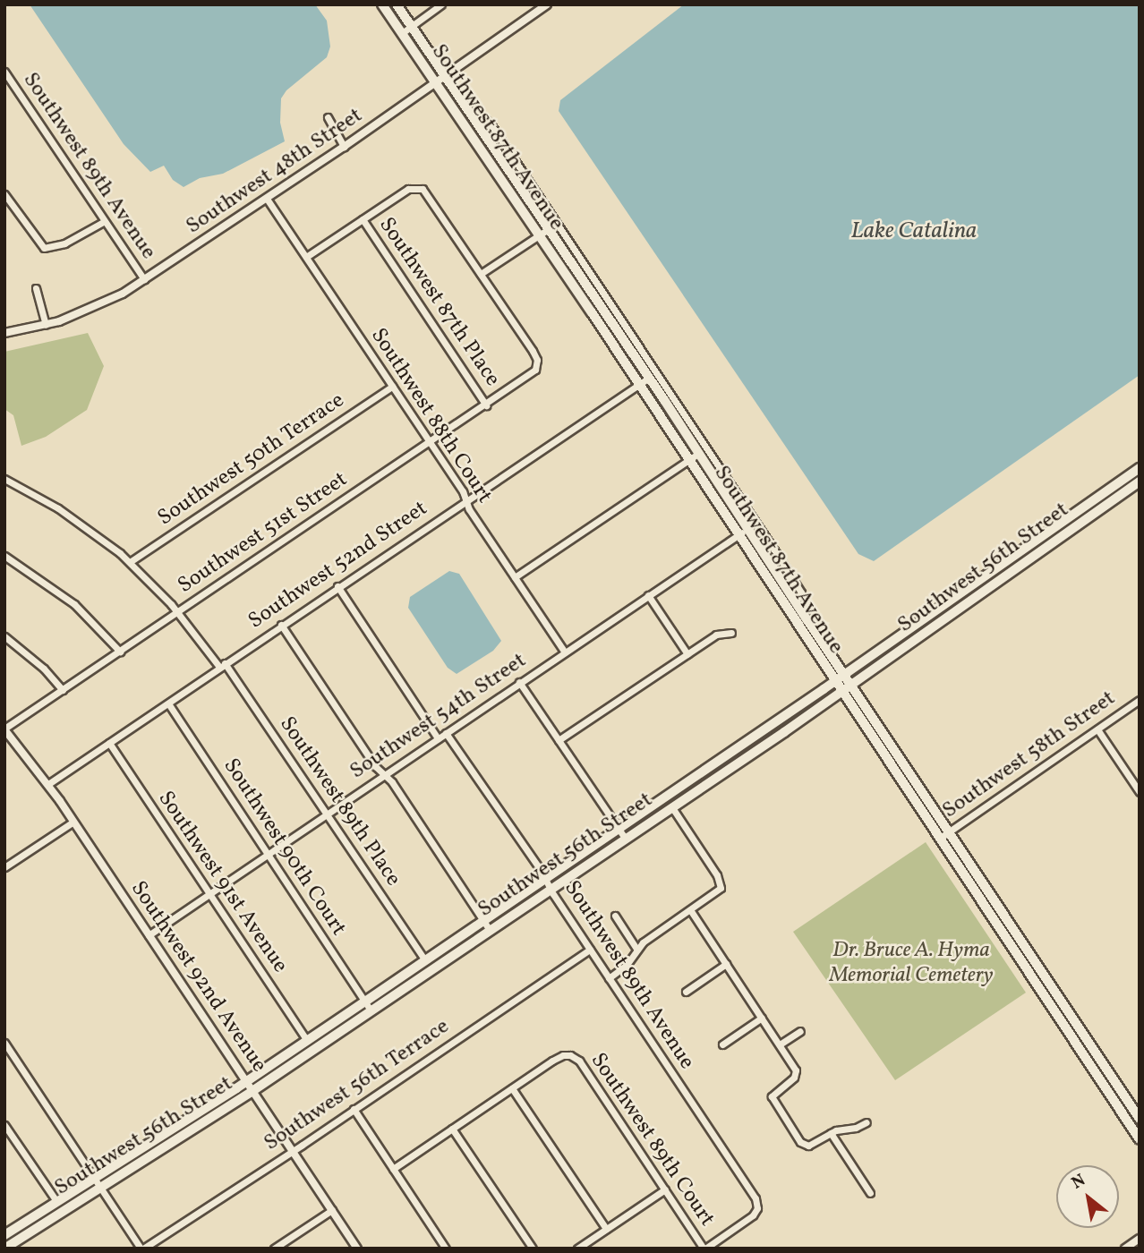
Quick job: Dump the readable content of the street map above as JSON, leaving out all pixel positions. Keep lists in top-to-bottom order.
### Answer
{
  "streets": {
    "main road": ["Southwest 87th Avenue", "Southwest 56th Street"],
    "street": [
      "Southwest 89th Avenue",
      "Southwest 48th Street",
      "Southwest 87th Place",
      "Southwest 88th Court",
      "Southwest 50th Terrace",
      "Southwest 51st Street",
      "Southwest 52nd Street",
      "Southwest 54th Street",
      "Southwest 58th Street",
      "Southwest 89th Place",
      "Southwest 90th Court",
      "Southwest 91st Avenue",
      "Southwest 92nd Avenue",
      "Southwest 56th Terrace",
      "Southwest 89th Court"
    ]
  },
  "crossings": [
    ["Southwest 87th Avenue", "Southwest 48th Street"],
    ["Southwest 87th Avenue", "Southwest 52nd Street"],
    ["Southwest 87th Avenue", "Southwest 56th Street"],
    ["Southwest 87th Avenue", "Southwest 54th Street"],
    ["Southwest 87th Avenue", "Southwest 58th Street"],
    ["Southwest 89th Avenue", "Southwest 48th Street"],
    ["Southwest 89th Avenue", "Southwest 56th Street"],
    ["Southwest 89th Avenue", "Southwest 54th Street"],
    ["Southwest 89th Avenue", "Southwest 56th Terrace"],
    ["Southwest 89th Avenue", "Southwest 89th Court"],
    ["Southwest 48th Street", "Southwest 88th Court"],
    ["Southwest 87th Place", "Southwest 51st Street"],
    ["Southwest 88th Court", "Southwest 50th Terrace"],
    ["Southwest 88th Court", "Southwest 51st Street"],
    ["Southwest 88th Court", "Southwest 52nd Street"],
    ["Southwest 88th Court", "Southwest 54th Street"],
    ["Southwest 50th Terrace", "Southwest 89th Place"],
    ["Southwest 51st Street", "Southwest 89th Place"],
    ["Southwest 51st Street", "Southwest 92nd Avenue"],
    ["Southwest 52nd Street", "Southwest 89th Place"],
    ["Southwest 52nd Street", "Southwest 90th Court"],
    ["Southwest 52nd Street", "Southwest 91st Avenue"],
    ["Southwest 52nd Street", "Southwest 92nd Avenue"],
    ["Southwest 56th Street", "Southwest 89th Place"],
    ["Southwest 56th Street", "Southwest 90th Court"],
    ["Southwest 56th Street", "Southwest 91st Avenue"],
    ["Southwest 56th Street", "Southwest 92nd Avenue"],
    ["Southwest 54th Street", "Southwest 89th Place"],
    ["Southwest 54th Street", "Southwest 90th Court"],
    ["Southwest 54th Street", "Southwest 91st Avenue"],
    ["Southwest 54th Street", "Southwest 92nd Avenue"],
    ["Southwest 92nd Avenue", "Southwest 56th Terrace"]
  ],
  "water": ["Lake Catalina"],
  "parks": ["Dr. Bruce A. Hyma Memorial Cemetery"],
  "north": "top left"
}
